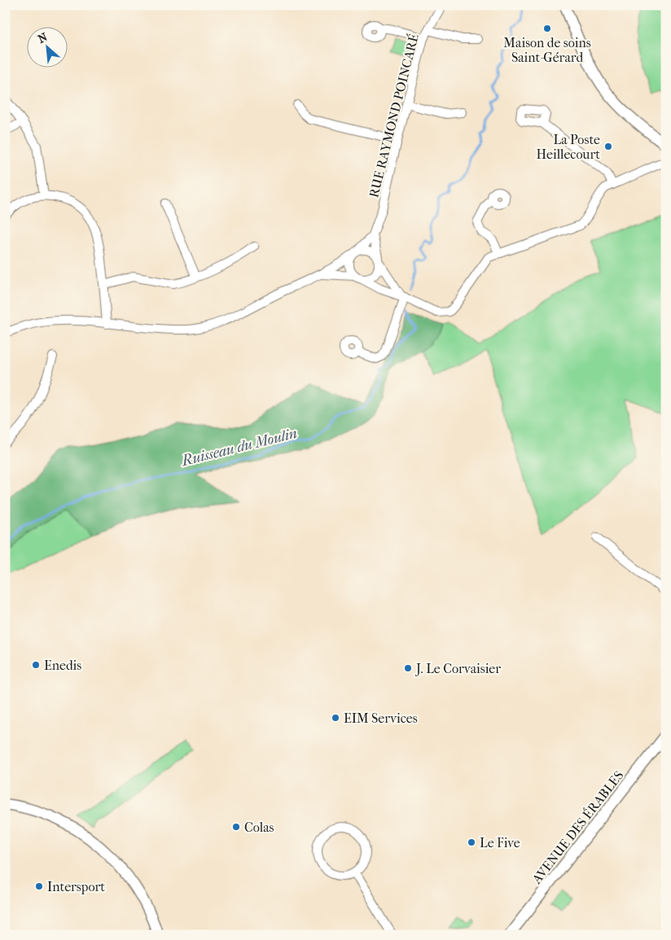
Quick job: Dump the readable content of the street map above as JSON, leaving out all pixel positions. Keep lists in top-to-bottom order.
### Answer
{
  "streets": {
    "street": ["RUE RAYMOND POINCARÉ", "AVENUE DES ÉRABLES"]
  },
  "water": ["Ruisseau du Moulin"],
  "places": [
    "Maison de soins Saint-Gérard",
    "La Poste Heillecourt",
    "Enedis",
    "J. Le Corvaisier",
    "EIM Services",
    "Colas",
    "Le Five",
    "Intersport"
  ],
  "north": "top left"
}
